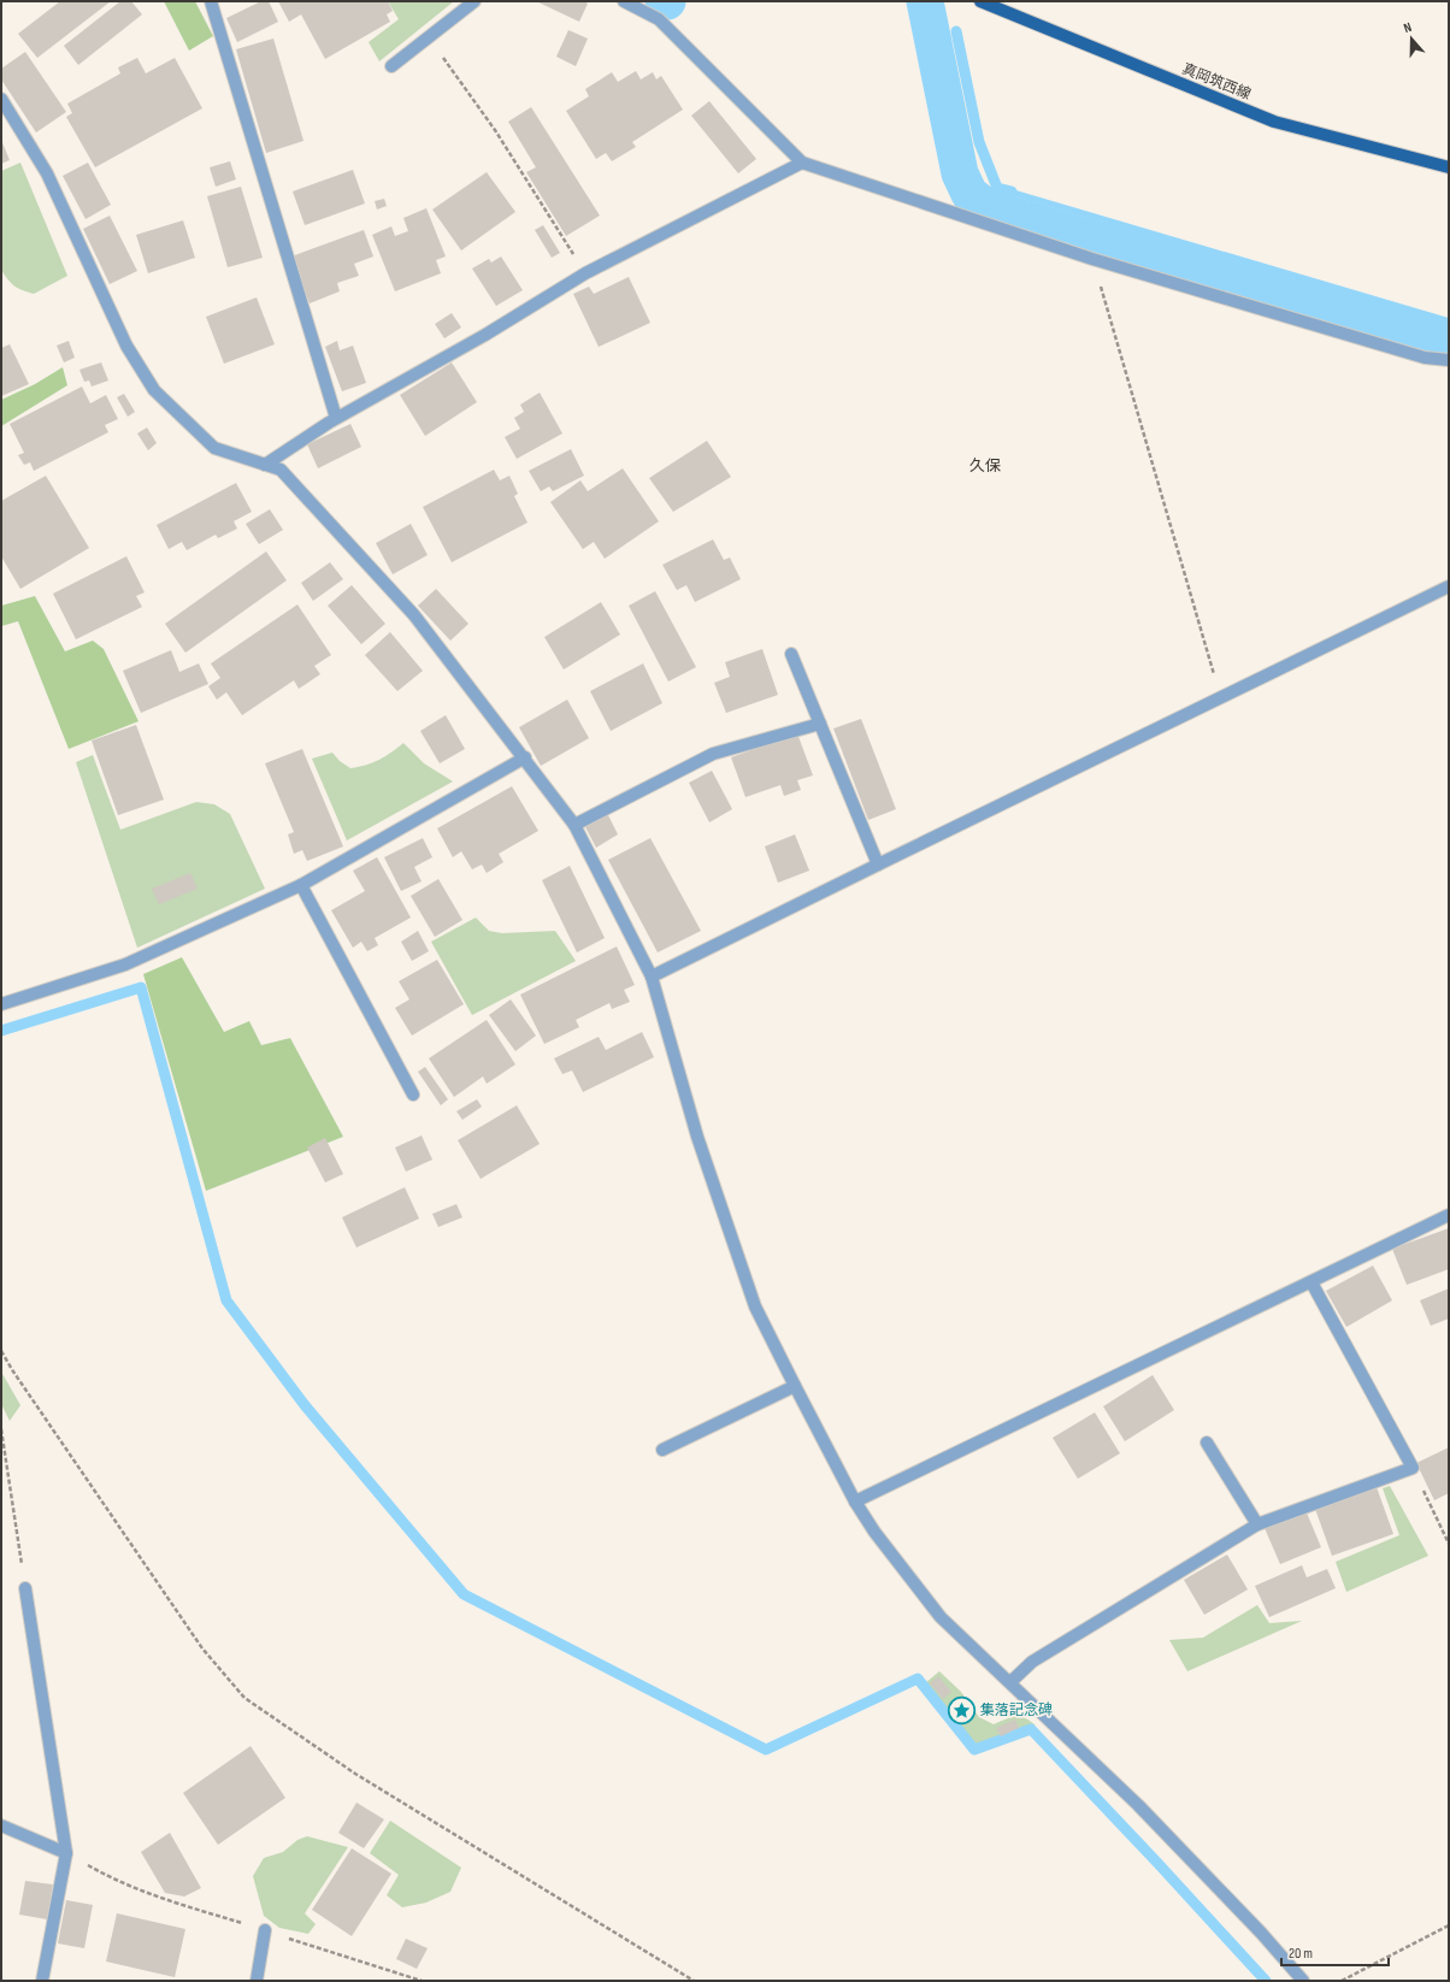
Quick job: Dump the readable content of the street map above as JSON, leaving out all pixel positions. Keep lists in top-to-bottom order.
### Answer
{
  "streets": {
    "main road": ["真岡筑西線"]
  },
  "districts": ["久保"],
  "places": {
    "place": ["集落記念碑"]
  },
  "scale_bar": "20 m",
  "north": "top"
}
